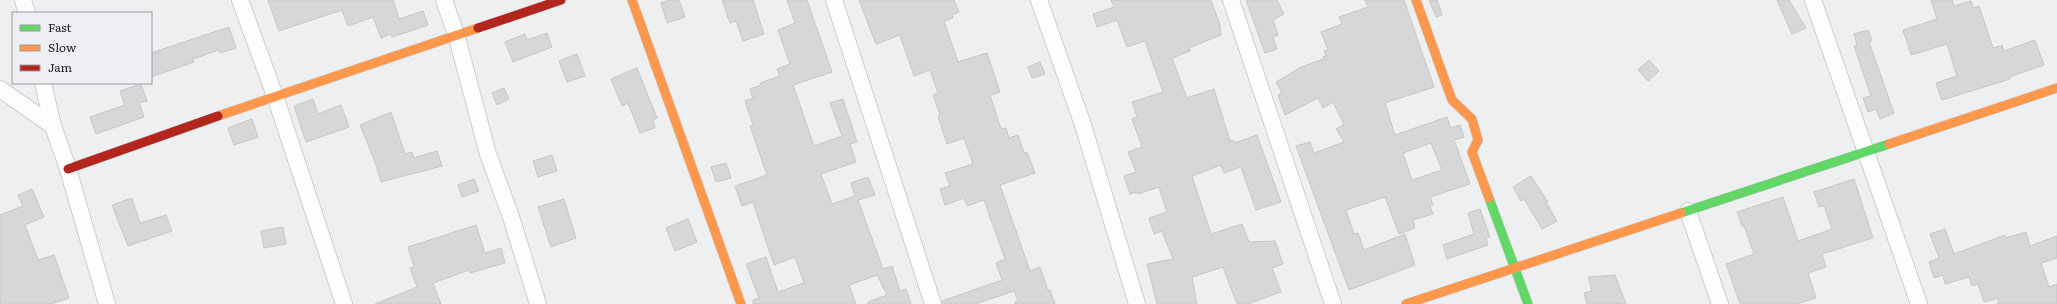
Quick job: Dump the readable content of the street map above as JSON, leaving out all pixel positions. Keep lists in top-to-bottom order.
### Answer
{
  "legend": ["Fast", "Slow", "Jam"]
}
